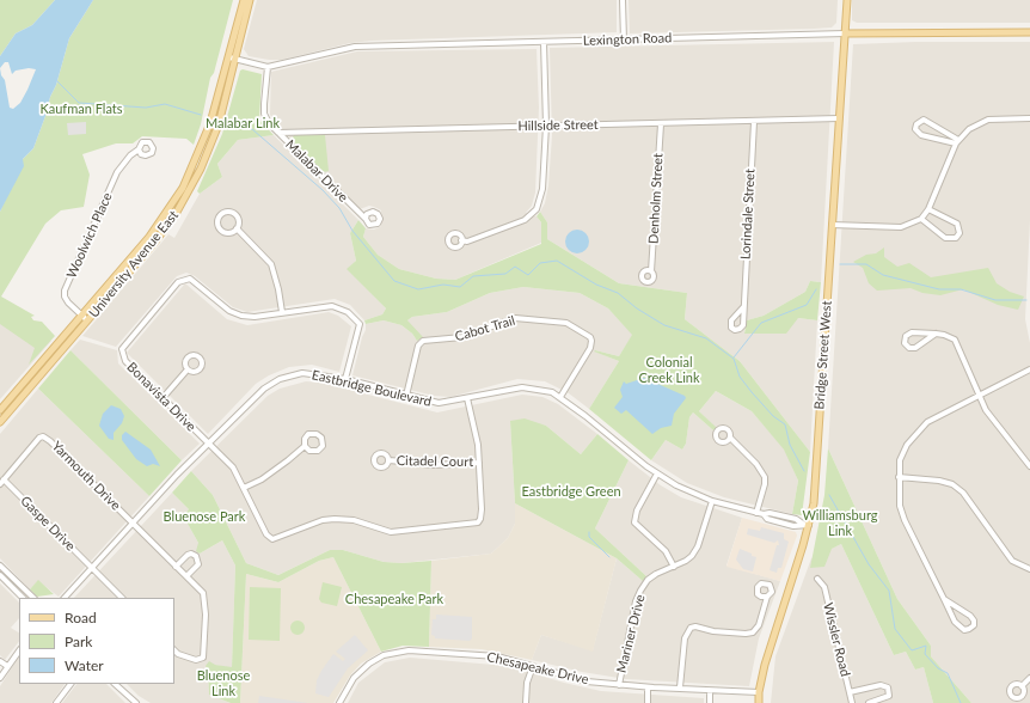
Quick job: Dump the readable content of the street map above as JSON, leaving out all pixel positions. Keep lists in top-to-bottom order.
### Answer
{
  "streets": {
    "main road": ["Lexington Road", "University Avenue East", "Bridge Street West"],
    "street": [
      "Hillside Street",
      "Malabar Drive",
      "Denholm Street",
      "Lorindale Street",
      "Woolwich Place",
      "Cabot Trail",
      "Eastbridge Boulevard",
      "Bonavista Drive",
      "Citadel Court",
      "Yarmouth Drive",
      "Gaspe Drive",
      "Mariner Drive",
      "Wissler Road",
      "Chesapeake Drive"
    ]
  },
  "crossings": [
    ["Lexington Road", "Malabar Drive"],
    ["Lexington Road", "University Avenue East"],
    ["Lexington Road", "Bridge Street West"],
    ["Hillside Street", "Malabar Drive"],
    ["Hillside Street", "Denholm Street"],
    ["Hillside Street", "Lorindale Street"],
    ["Hillside Street", "Bridge Street West"],
    ["Woolwich Place", "University Avenue East"],
    ["Cabot Trail", "Eastbridge Boulevard"],
    ["Bridge Street West", "Eastbridge Boulevard"],
    ["Bridge Street West", "Chesapeake Drive"],
    ["Eastbridge Boulevard", "Bonavista Drive"],
    ["Eastbridge Boulevard", "Yarmouth Drive"],
    ["Eastbridge Boulevard", "Gaspe Drive"],
    ["Eastbridge Boulevard", "Mariner Drive"],
    ["Bonavista Drive", "Citadel Court"],
    ["Yarmouth Drive", "Gaspe Drive"],
    ["Mariner Drive", "Chesapeake Drive"]
  ],
  "parks": [
    "Kaufman Flats",
    "Malabar Link",
    "Colonial Creek Link",
    "Eastbridge Green",
    "Williamsburg Link",
    "Bluenose Park",
    "Chesapeake Park",
    "Bluenose Link"
  ],
  "legend": ["Road", "Park", "Water"]
}
